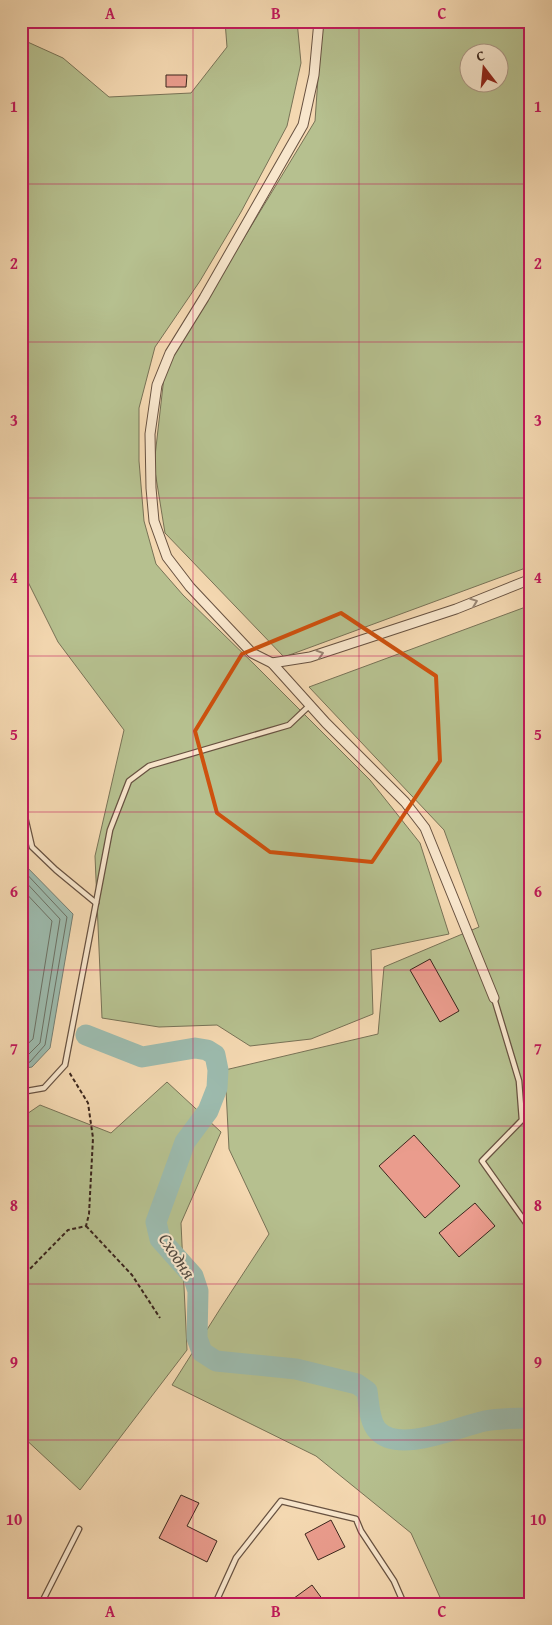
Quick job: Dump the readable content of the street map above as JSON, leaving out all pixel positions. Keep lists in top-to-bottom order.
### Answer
{
  "water": ["Сходня"],
  "north": "top",
  "grid": {
    "columns": ["A", "B", "C"],
    "rows": [
      "1",
      "2",
      "3",
      "4",
      "5",
      "6",
      "7",
      "8",
      "9",
      "10"
    ]
  }
}
